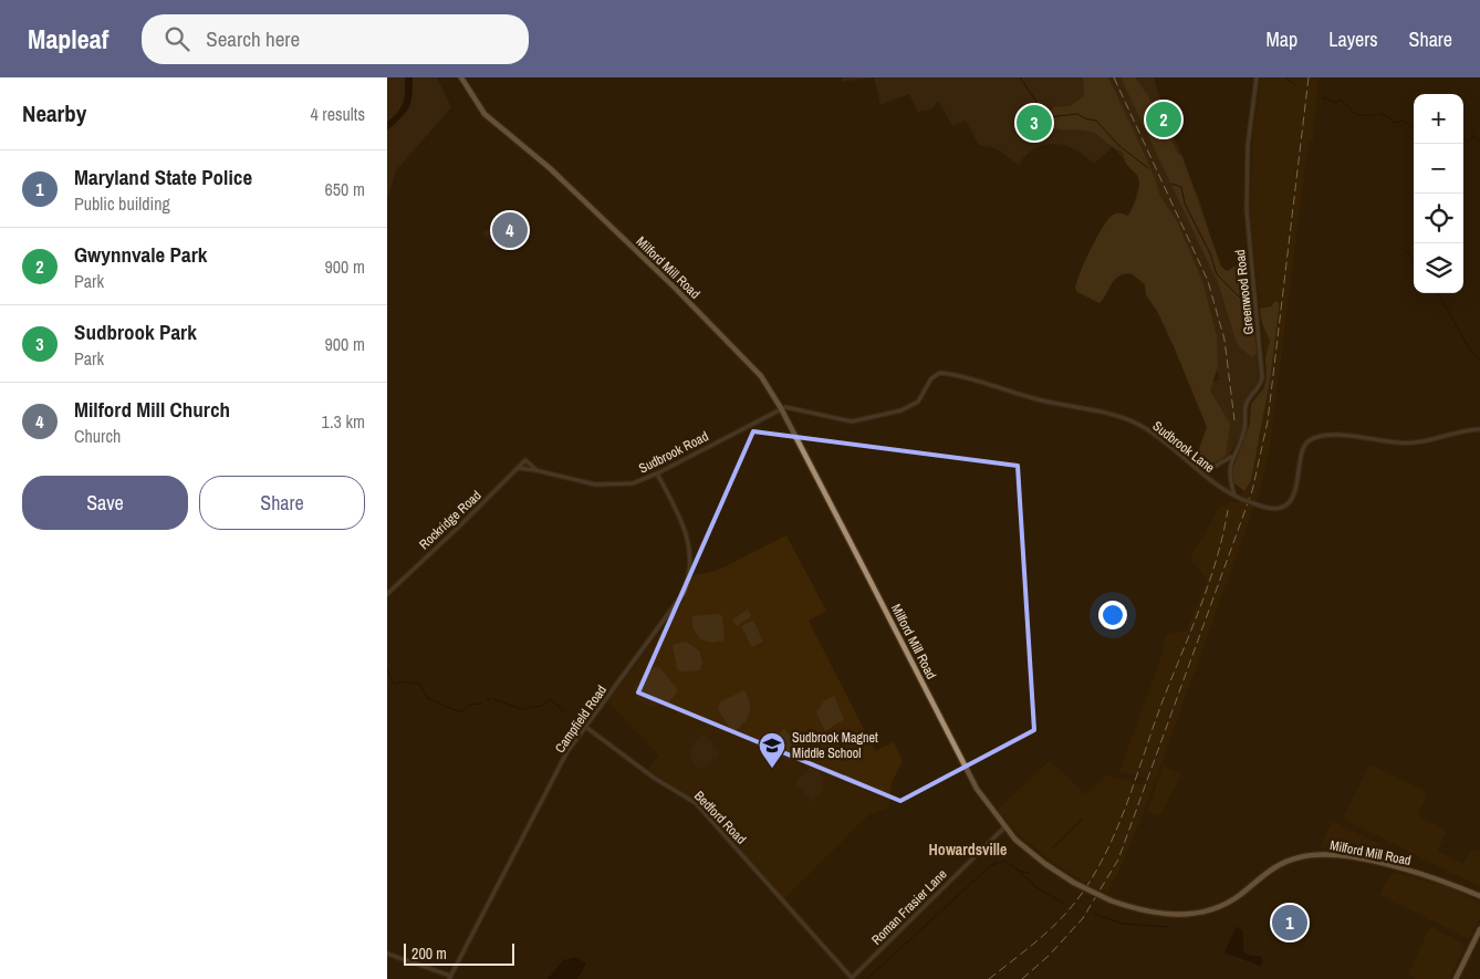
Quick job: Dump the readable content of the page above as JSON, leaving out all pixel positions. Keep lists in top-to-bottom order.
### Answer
{
  "streets": {
    "main road": ["Milford Mill Road"],
    "street": [
      "Greenwood Road",
      "Sudbrook Lane",
      "Sudbrook Road",
      "Rockridge Road",
      "Campfield Road",
      "Bedford Road",
      "Roman Frasier Lane"
    ]
  },
  "crossings": [
    ["Milford Mill Road", "Sudbrook Lane"],
    ["Milford Mill Road", "Sudbrook Road"],
    ["Milford Mill Road", "Roman Frasier Lane"],
    ["Greenwood Road", "Sudbrook Lane"],
    ["Sudbrook Lane", "Sudbrook Road"],
    ["Sudbrook Road", "Rockridge Road"],
    ["Sudbrook Road", "Campfield Road"],
    ["Campfield Road", "Bedford Road"],
    ["Bedford Road", "Roman Frasier Lane"]
  ],
  "districts": ["Howardsville"],
  "places": {
    "school or university": ["Sudbrook Magnet Middle School"]
  },
  "scale_bar": "200 m",
  "page": {
    "header": "Mapleaf",
    "search": "Search here",
    "nav": ["Map", "Layers", "Share"],
    "heading": ["Nearby", "4 results"],
    "map_buttons": ["+", "−"],
    "pins": [
      "2",
      "3",
      "4",
      "1"
    ],
    "list": [
      {
        "mark": "1",
        "name": "Maryland State Police",
        "note": "Public building",
        "value": "650 m"
      },
      {
        "mark": "2",
        "name": "Gwynnvale Park",
        "note": "Park",
        "value": "900 m"
      },
      {
        "mark": "3",
        "name": "Sudbrook Park",
        "note": "Park",
        "value": "900 m"
      },
      {
        "mark": "4",
        "name": "Milford Mill Church",
        "note": "Church",
        "value": "1.3 km"
      }
    ],
    "buttons": ["Save", "Share"],
    "scale": "200 m"
  }
}
